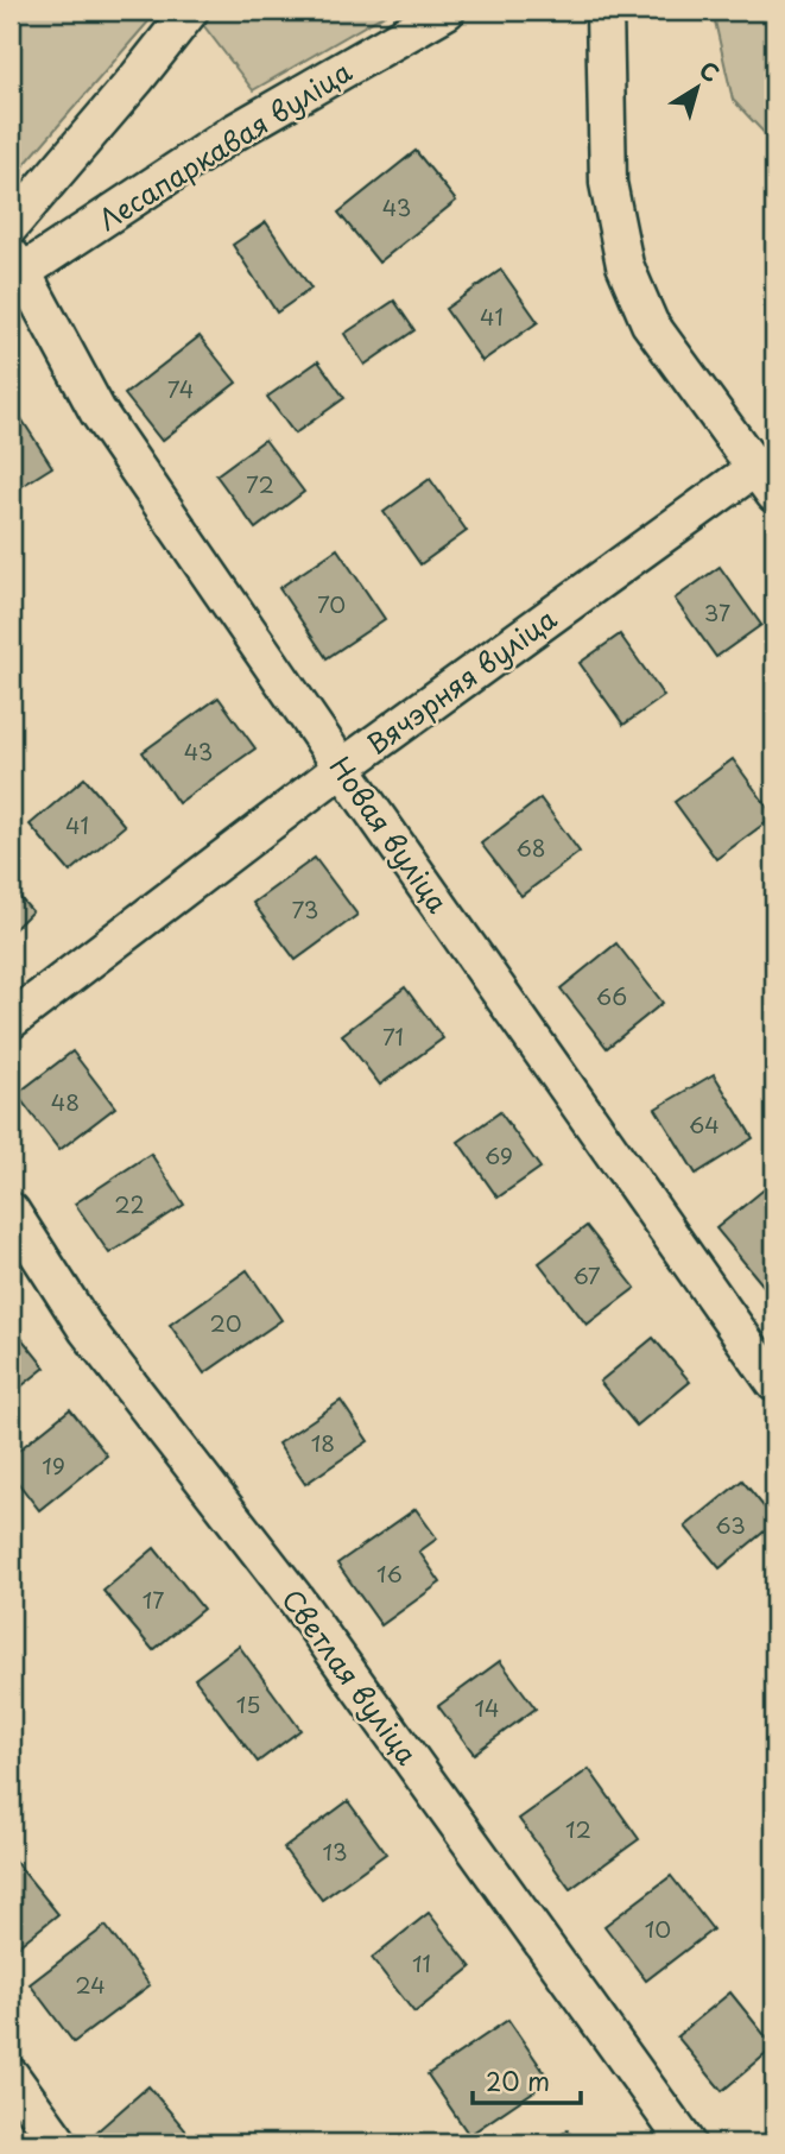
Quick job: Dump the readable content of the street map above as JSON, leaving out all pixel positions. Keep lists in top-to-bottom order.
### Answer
{
  "streets": {
    "street": [
      "Лесапаркавая вуліца",
      "Вячэрняя вуліца",
      "Новая вуліца",
      "Светлая вуліца"
    ]
  },
  "crossings": [
    ["Лесапаркавая вуліца", "Новая вуліца"],
    ["Вячэрняя вуліца", "Новая вуліца"]
  ],
  "house_numbers": [
    "43",
    "41",
    "74",
    "72",
    "70",
    "37",
    "43",
    "41",
    "68",
    "73",
    "66",
    "71",
    "48",
    "64",
    "69",
    "22",
    "67",
    "20",
    "18",
    "19",
    "63",
    "16",
    "17",
    "15",
    "14",
    "12",
    "13",
    "10",
    "11",
    "24"
  ],
  "scale_bar": "20 m",
  "north": "top right"
}
